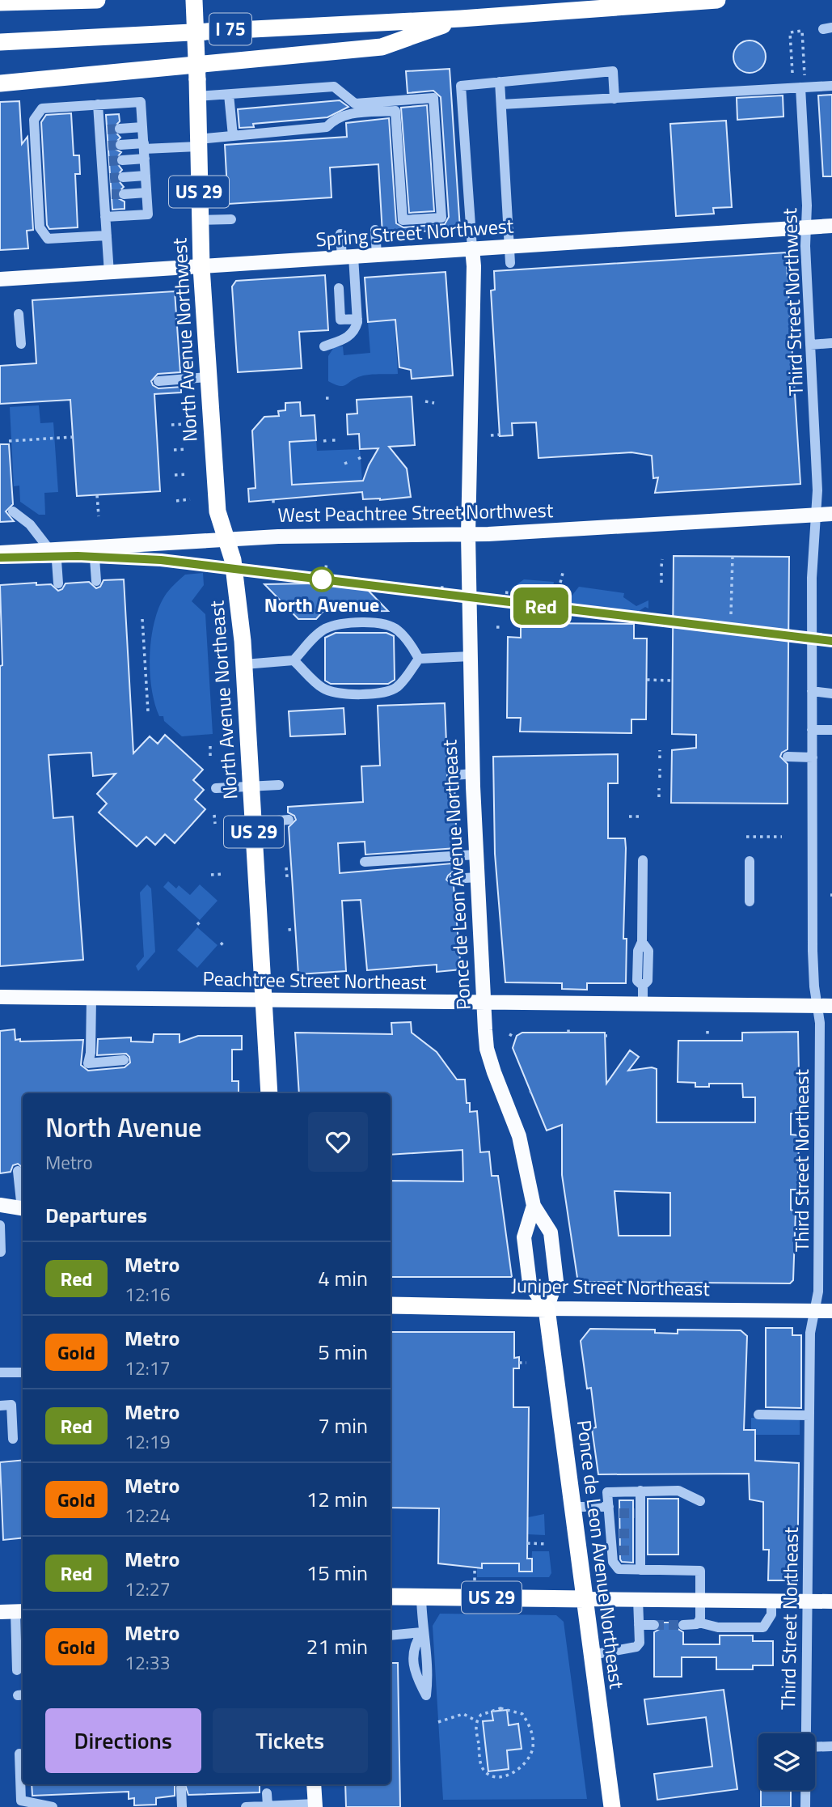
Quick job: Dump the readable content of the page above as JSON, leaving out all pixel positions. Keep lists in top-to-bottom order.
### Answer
{
  "streets": {
    "highway": [
      "I 75",
      "US 29",
      "North Avenue Northwest",
      "North Avenue Northeast",
      "Ponce de Leon Avenue Northeast",
      "Juniper Street Northeast"
    ],
    "main road": ["Spring Street Northwest", "West Peachtree Street Northwest", "Peachtree Street Northeast"],
    "street": ["Third Street Northwest", "Third Street Northeast"]
  },
  "crossings": [
    ["US 29", "Ponce de Leon Avenue Northeast"],
    ["Spring Street Northwest", "Third Street Northwest"],
    ["Spring Street Northwest", "North Avenue Northwest"],
    ["Spring Street Northwest", "Ponce de Leon Avenue Northeast"],
    ["Third Street Northwest", "West Peachtree Street Northwest"],
    ["Third Street Northwest", "Third Street Northeast"],
    ["North Avenue Northwest", "West Peachtree Street Northwest"],
    ["North Avenue Northwest", "North Avenue Northeast"],
    ["West Peachtree Street Northwest", "North Avenue Northeast"],
    ["West Peachtree Street Northwest", "Ponce de Leon Avenue Northeast"],
    ["West Peachtree Street Northwest", "Third Street Northeast"],
    ["North Avenue Northeast", "Peachtree Street Northeast"],
    ["Ponce de Leon Avenue Northeast", "Peachtree Street Northeast"],
    ["Ponce de Leon Avenue Northeast", "Juniper Street Northeast"],
    ["Peachtree Street Northeast", "Third Street Northeast"],
    ["Third Street Northeast", "Juniper Street Northeast"]
  ],
  "places": ["North Avenue"],
  "lines": ["metro line Red"],
  "page": {
    "on_map": "Red",
    "heading": [
      ["North Avenue", "Metro"],
      "Departures"
    ],
    "list": [
      {
        "mark": "Red",
        "name": "Metro",
        "note": "12:16",
        "value": "4 min"
      },
      {
        "mark": "Gold",
        "name": "Metro",
        "note": "12:17",
        "value": "5 min"
      },
      {
        "mark": "Red",
        "name": "Metro",
        "note": "12:19",
        "value": "7 min"
      },
      {
        "mark": "Gold",
        "name": "Metro",
        "note": "12:24",
        "value": "12 min"
      },
      {
        "mark": "Red",
        "name": "Metro",
        "note": "12:27",
        "value": "15 min"
      },
      {
        "mark": "Gold",
        "name": "Metro",
        "note": "12:33",
        "value": "21 min"
      }
    ],
    "buttons": ["Directions", "Tickets"]
  }
}
